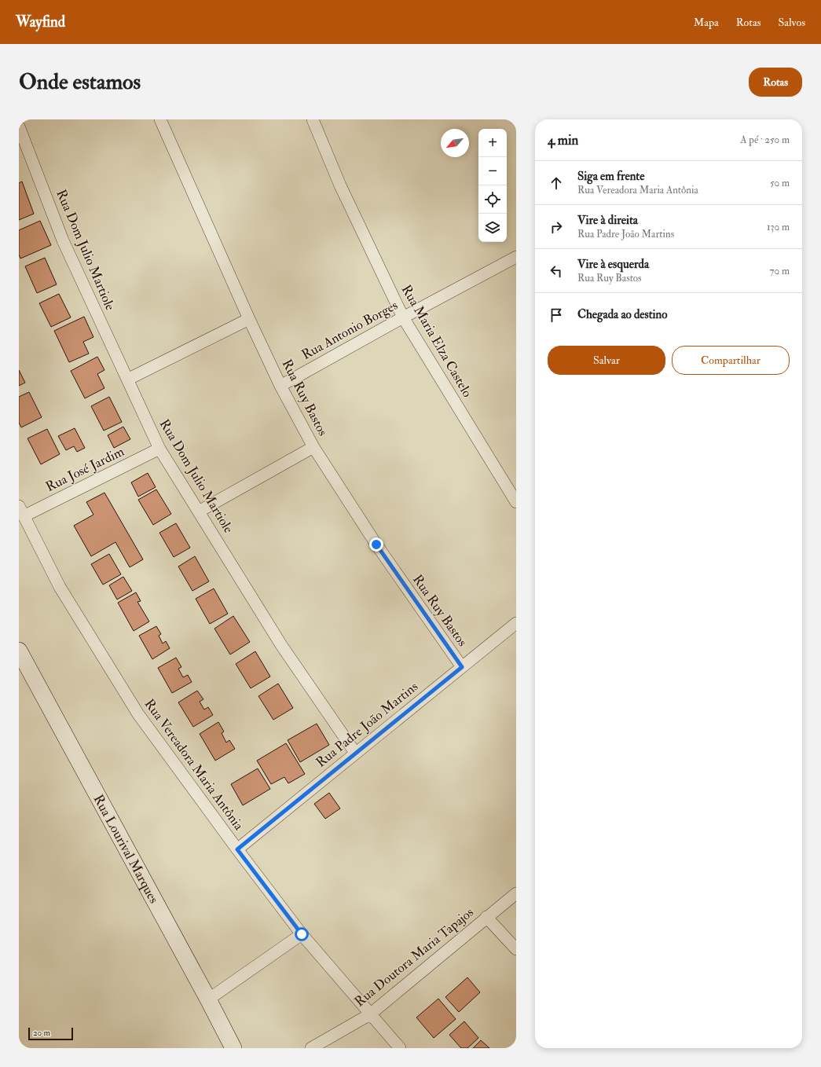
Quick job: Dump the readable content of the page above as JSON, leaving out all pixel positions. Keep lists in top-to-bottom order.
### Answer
{
  "streets": {
    "street": [
      "Rua Dom Julio Martiole",
      "Rua Antonio Borges",
      "Rua Maria Elza Castelo",
      "Rua Ruy Bastos",
      "Rua José Jardim",
      "Rua Padre João Martins",
      "Rua Vereadora Maria Antônia",
      "Rua Lourival Marques",
      "Rua Doutora Maria Tapajos"
    ]
  },
  "crossings": [
    ["Rua Dom Julio Martiole", "Rua José Jardim"],
    ["Rua Dom Julio Martiole", "Rua Padre João Martins"],
    ["Rua Antonio Borges", "Rua Maria Elza Castelo"],
    ["Rua Antonio Borges", "Rua Ruy Bastos"],
    ["Rua Ruy Bastos", "Rua Padre João Martins"],
    ["Rua José Jardim", "Rua Vereadora Maria Antônia"],
    ["Rua Padre João Martins", "Rua Vereadora Maria Antônia"],
    ["Rua Vereadora Maria Antônia", "Rua Doutora Maria Tapajos"]
  ],
  "scale_bar": "20 m",
  "north": "bottom left",
  "page": {
    "header": "Wayfind",
    "nav": ["Mapa", "Rotas", "Salvos"],
    "buttons": [
      "Rotas",
      ["Salvar", "Compartilhar"]
    ],
    "title": "Onde estamos",
    "heading": ["4 min", "A pé · 250 m"],
    "map_buttons": ["+", "−"],
    "list": [
      ["Siga em frente", "Rua Vereadora Maria Antônia", "50 m"],
      ["Vire à direita", "Rua Padre João Martins", "130 m"],
      ["Vire à esquerda", "Rua Ruy Bastos", "70 m"],
      "Chegada ao destino"
    ],
    "scale": "20 m"
  }
}
